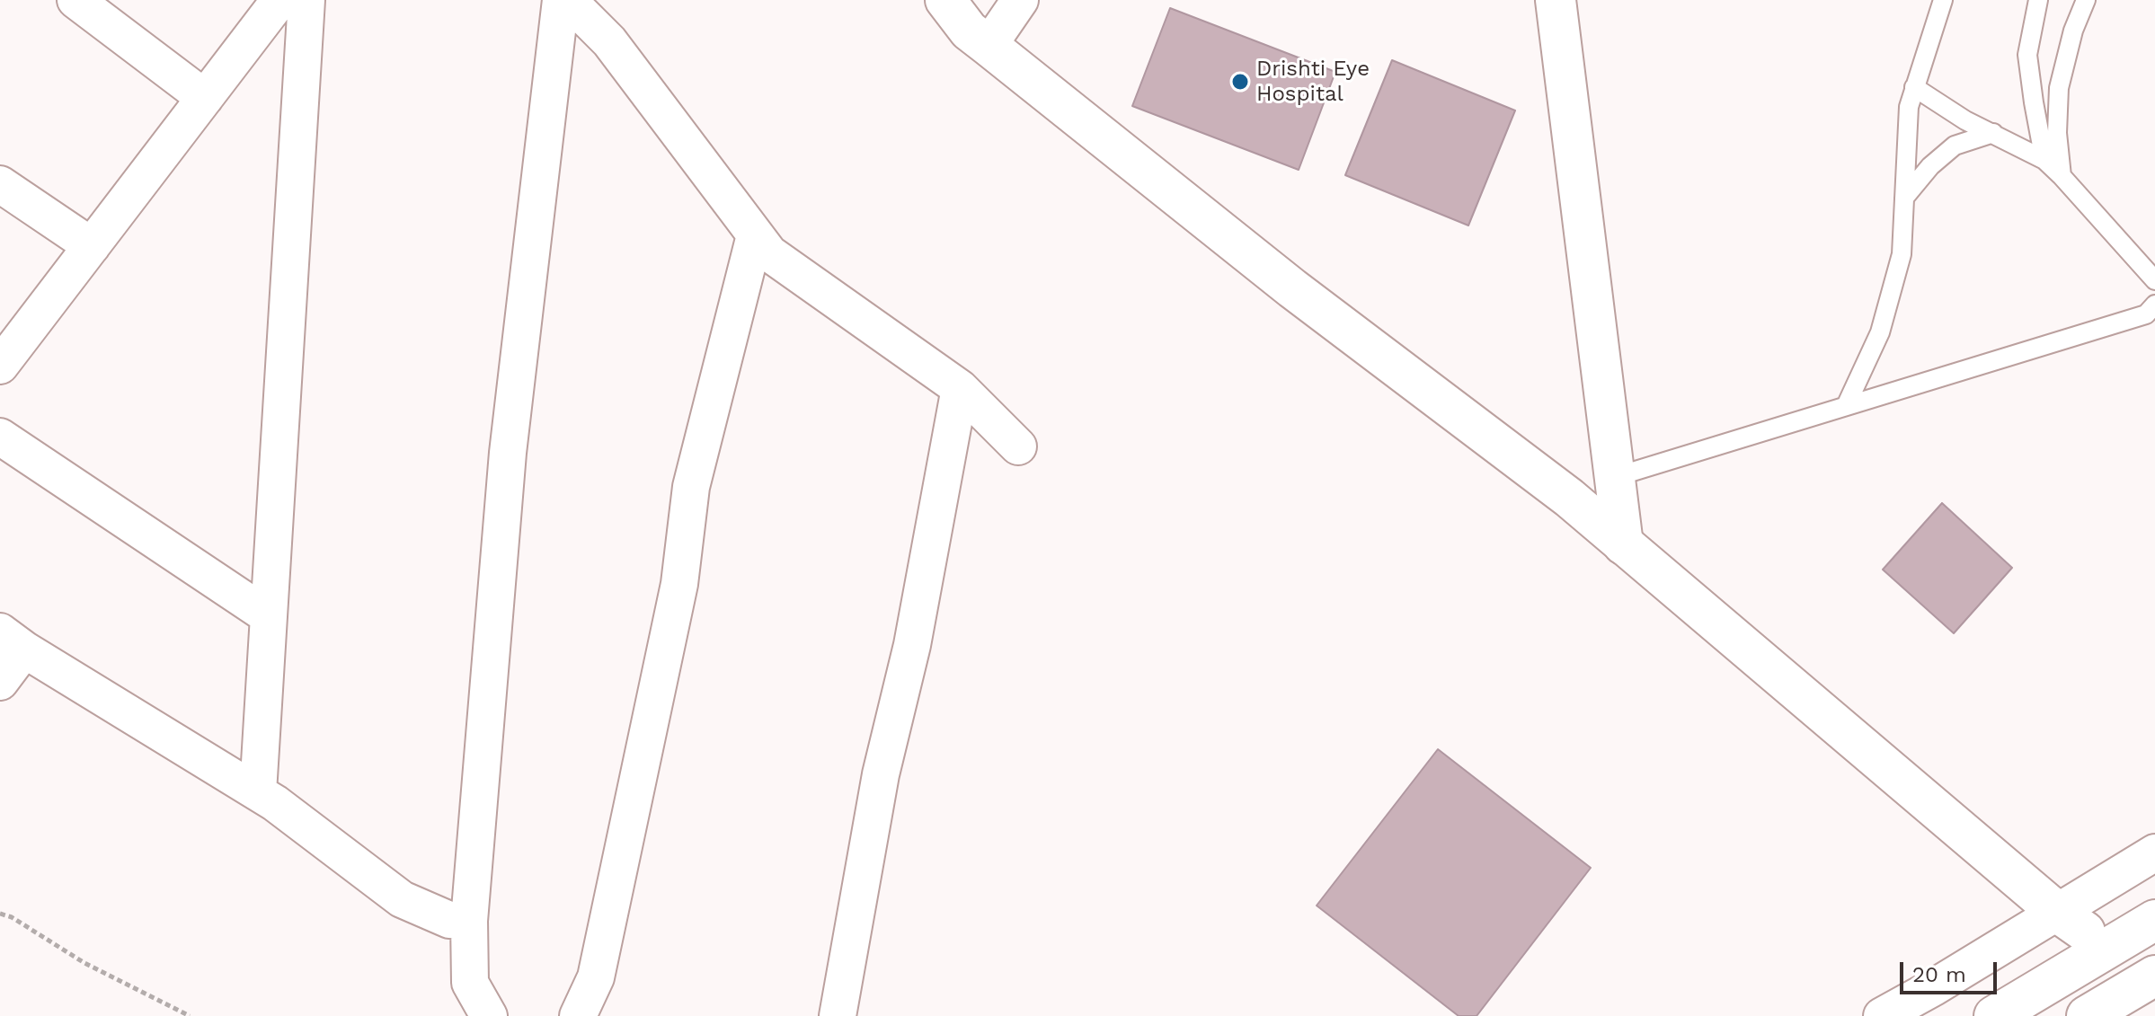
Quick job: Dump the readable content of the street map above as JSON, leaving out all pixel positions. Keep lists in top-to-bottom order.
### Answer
{
  "places": ["Drishti Eye Hospital"],
  "scale_bar": "20 m"
}
